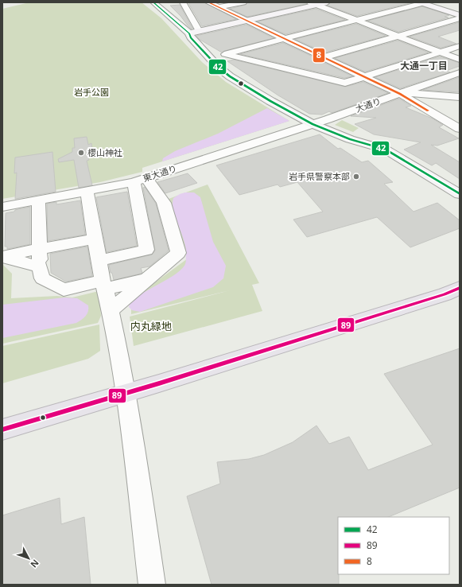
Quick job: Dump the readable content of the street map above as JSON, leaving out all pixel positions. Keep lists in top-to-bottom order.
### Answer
{
  "streets": {
    "street": ["大通り", "東大通り"]
  },
  "crossings": [
    ["大通り", "東大通り"]
  ],
  "districts": ["大通一丁目"],
  "parks": ["岩手公園", "内丸緑地"],
  "places": ["櫻山神社", "岩手県警察本部"],
  "lines": ["transit line 42", "transit line 8", "transit line 89"],
  "legend": ["42", "89", "8"],
  "north": "bottom right"
}
